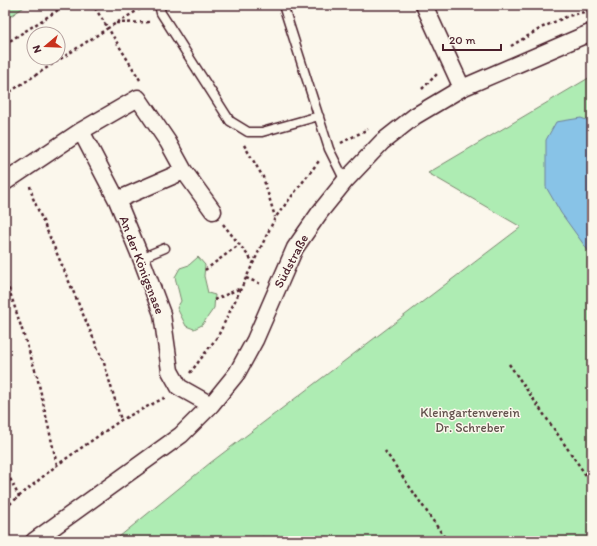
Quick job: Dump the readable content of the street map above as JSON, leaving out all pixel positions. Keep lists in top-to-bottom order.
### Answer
{
  "streets": {
    "street": ["Südstraße", "An der Königsnase"]
  },
  "parks": ["Kleingartenverein Dr. Schreber"],
  "scale_bar": "20 m",
  "north": "left"
}
